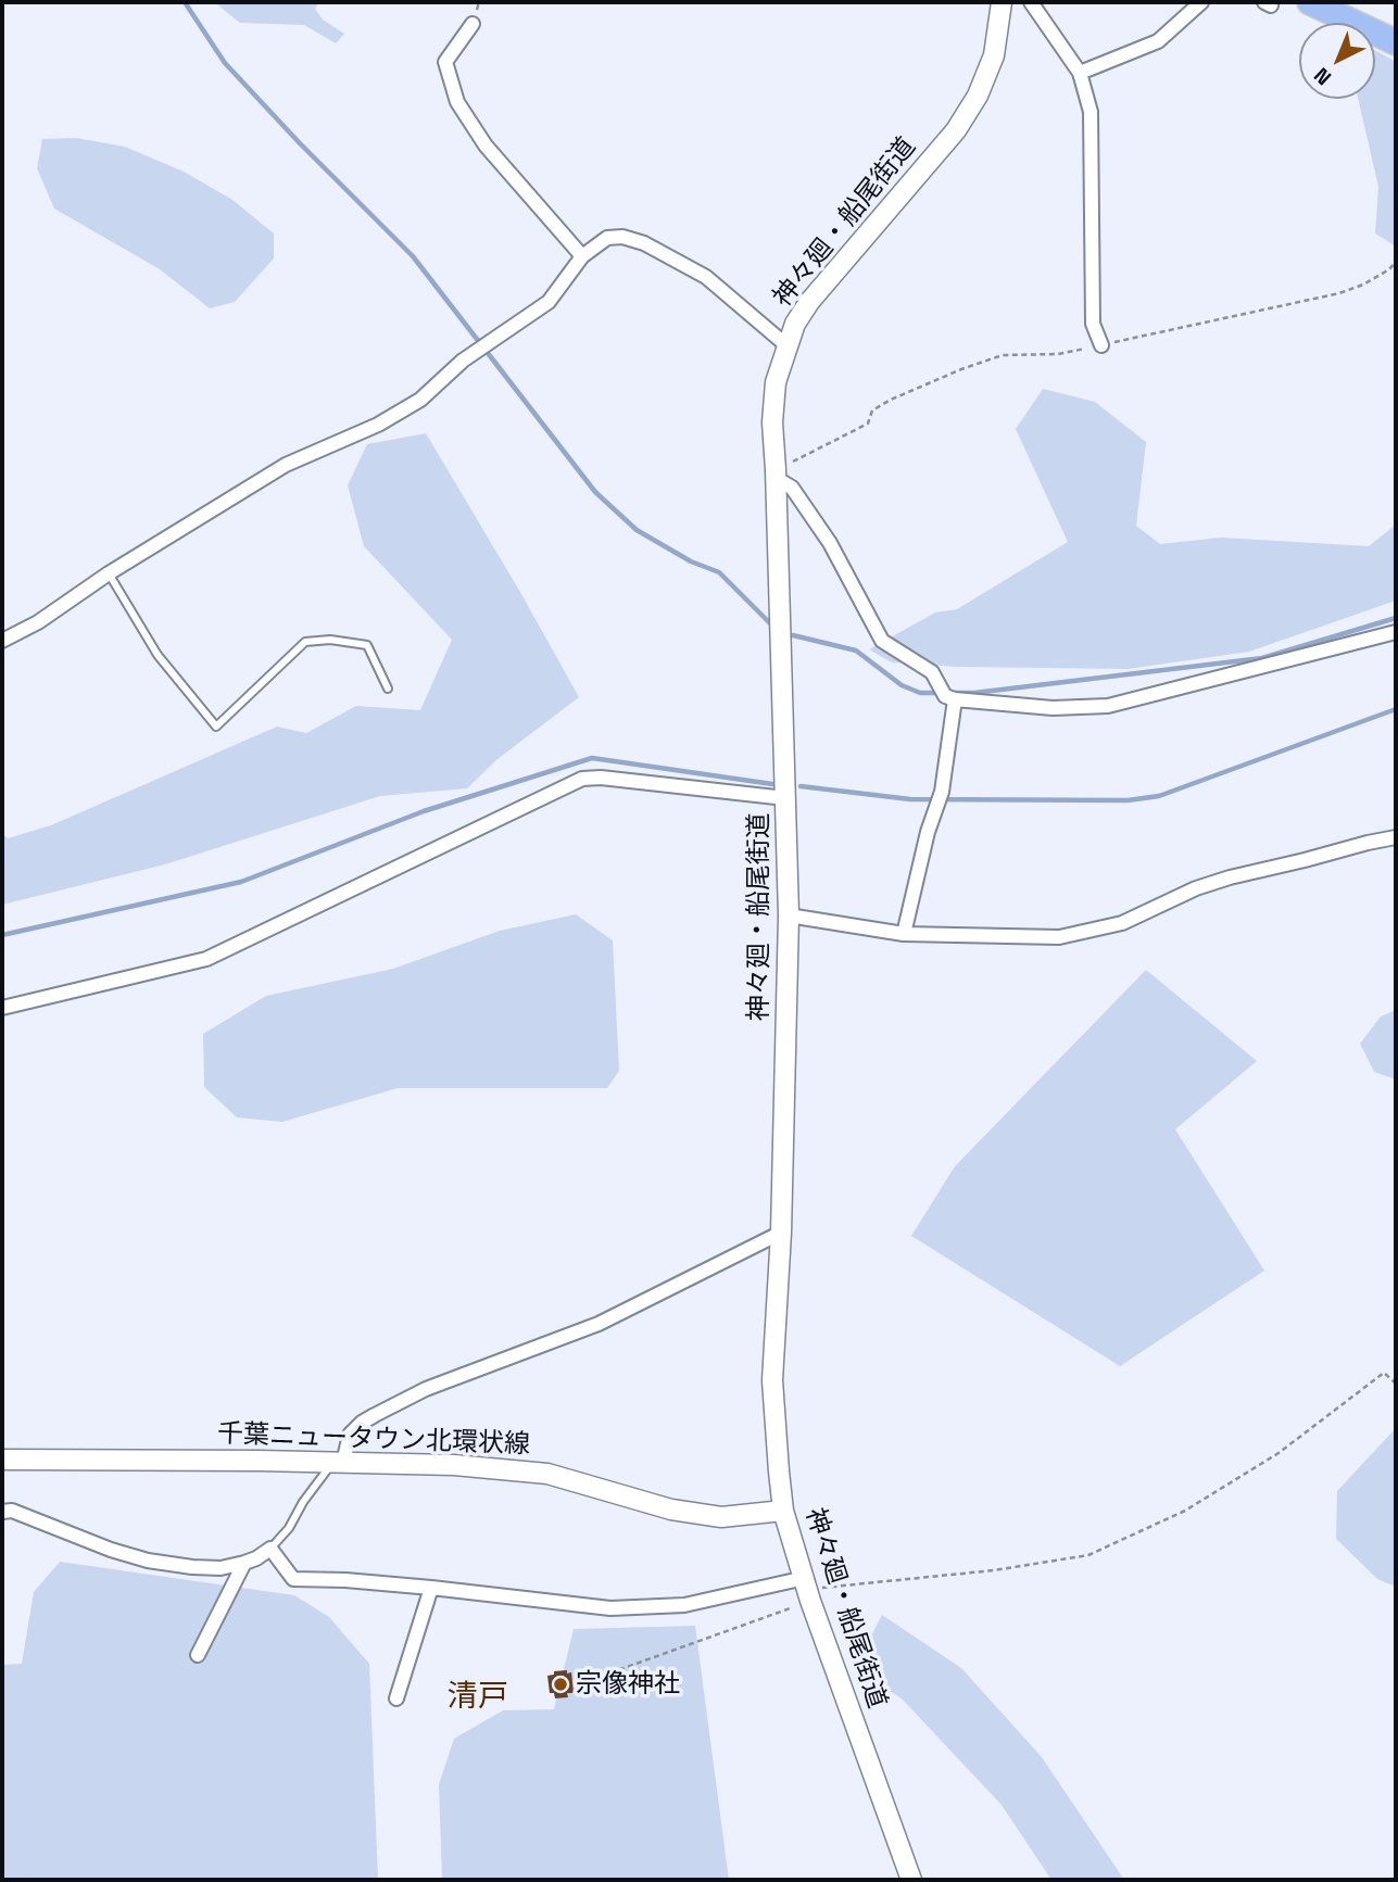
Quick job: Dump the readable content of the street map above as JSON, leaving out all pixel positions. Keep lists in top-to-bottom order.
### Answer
{
  "streets": {
    "street": ["神々廻・船尾街道", "千葉ニュータウン北環状線"]
  },
  "crossings": [
    ["神々廻・船尾街道", "千葉ニュータウン北環状線"]
  ],
  "districts": ["清戸"],
  "places": ["宗像神社"],
  "north": "bottom left"
}
